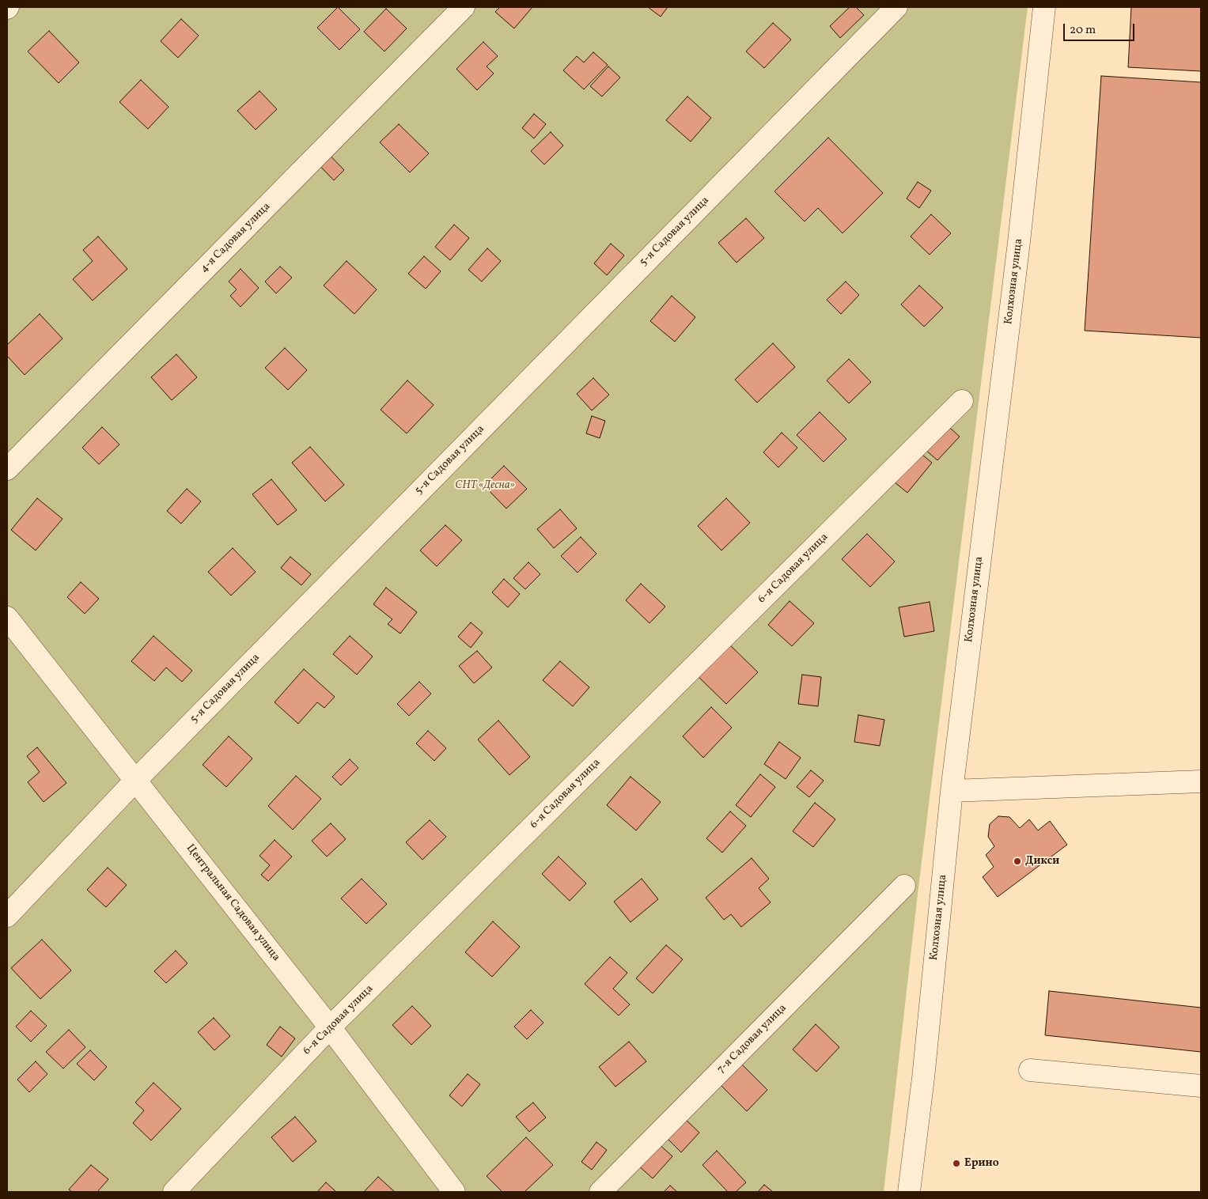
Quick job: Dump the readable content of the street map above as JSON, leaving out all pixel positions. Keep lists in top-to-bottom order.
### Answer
{
  "streets": {
    "street": [
      "5-я Садовая улица",
      "4-я Садовая улица",
      "Колхозная улица",
      "6-я Садовая улица",
      "Центральная Садовая улица",
      "7-я Садовая улица"
    ]
  },
  "crossings": [
    ["5-я Садовая улица", "Центральная Садовая улица"],
    ["6-я Садовая улица", "Центральная Садовая улица"]
  ],
  "parks": ["СНТ «Десна»"],
  "places": ["Дикси", "Ерино"],
  "scale_bar": "20 m"
}
